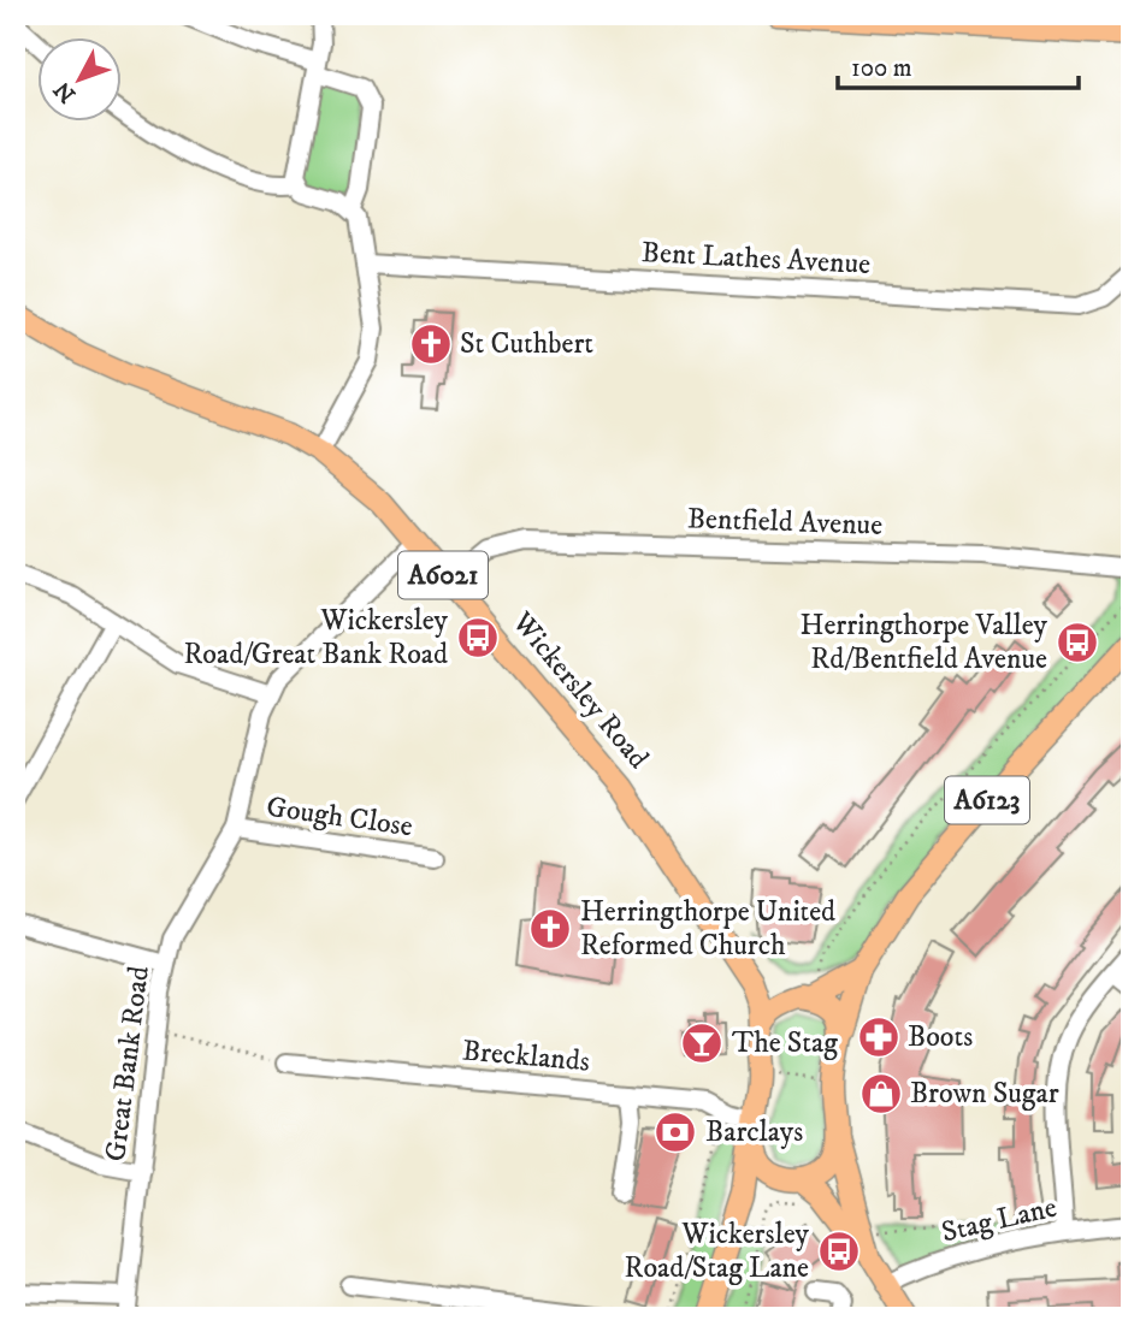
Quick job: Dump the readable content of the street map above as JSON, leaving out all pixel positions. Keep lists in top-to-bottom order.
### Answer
{
  "streets": {
    "main road": ["A6021", "Wickersley Road", "A6123"],
    "street": [
      "Bent Lathes Avenue",
      "Bentfield Avenue",
      "Gough Close",
      "Brecklands",
      "Great Bank Road",
      "Stag Lane"
    ]
  },
  "crossings": [
    ["Bentfield Avenue", "Wickersley Road"],
    ["A6021", "Wickersley Road"],
    ["A6021", "A6123"],
    ["A6021", "Brecklands"],
    ["A6021", "Stag Lane"],
    ["Wickersley Road", "A6123"],
    ["Wickersley Road", "Great Bank Road"],
    ["Gough Close", "Great Bank Road"]
  ],
  "places": {
    "church": ["St Cuthbert", "Herringthorpe United Reformed Church"],
    "bus stop": ["Wickersley Road/Great Bank Road", "Herringthorpe Valley Rd/Bentfield Avenue", "Wickersley Road/Stag Lane"],
    "pharmacy": ["Boots"],
    "bar": ["The Stag"],
    "shop": ["Brown Sugar"],
    "bank": ["Barclays"]
  },
  "scale_bar": "100 m",
  "north": "bottom left"
}
